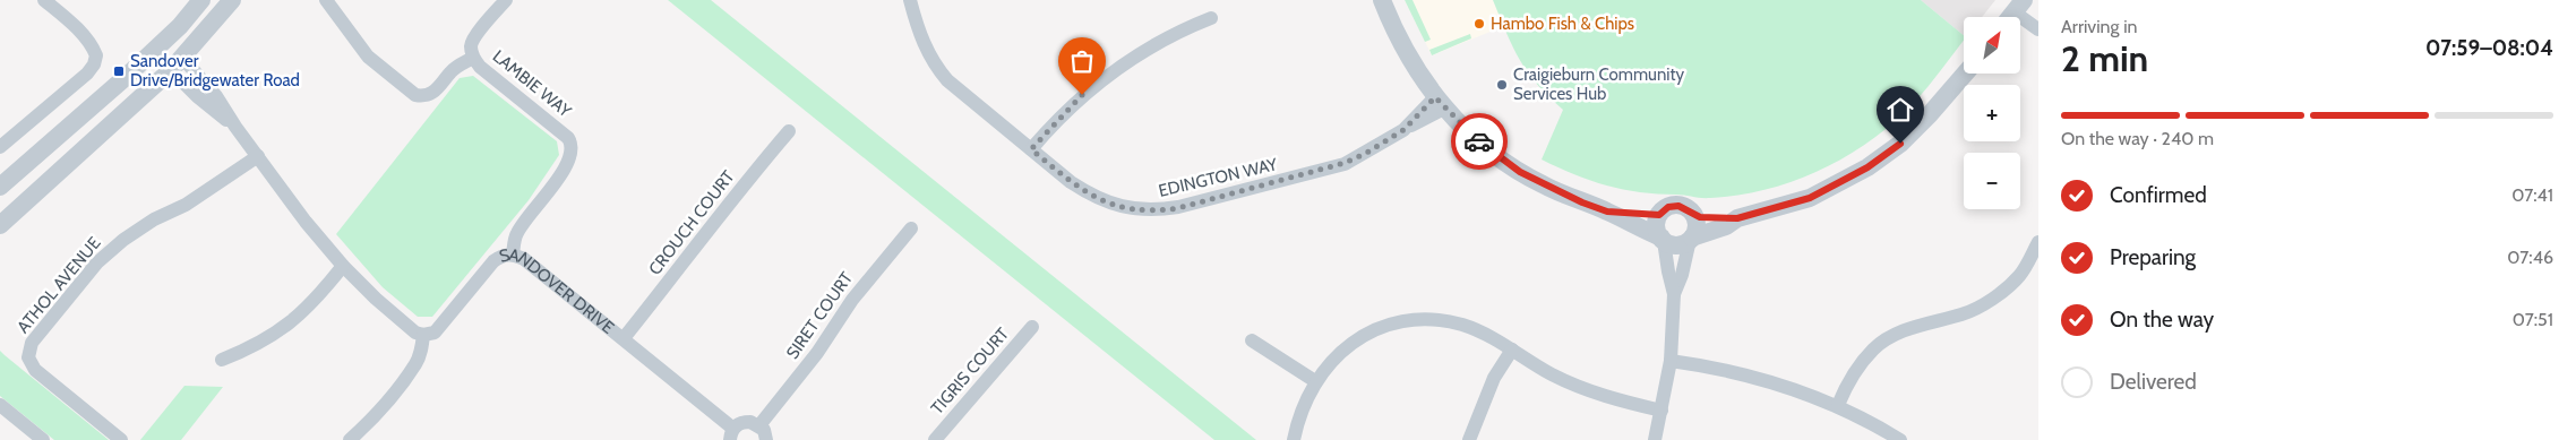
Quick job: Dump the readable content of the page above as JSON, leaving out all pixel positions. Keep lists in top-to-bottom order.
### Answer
{
  "streets": {
    "street": [
      "LAMBIE WAY",
      "EDINGTON WAY",
      "CROUCH COURT",
      "ATHOL AVENUE",
      "SANDOVER DRIVE",
      "SIRET COURT",
      "TIGRIS COURT"
    ]
  },
  "crossings": [
    ["LAMBIE WAY", "SANDOVER DRIVE"],
    ["CROUCH COURT", "SANDOVER DRIVE"]
  ],
  "places": {
    "other": ["Hambo Fish & Chips", "Craigieburn Community Services Hub"],
    "transit": ["Sandover Drive/Bridgewater Road"]
  },
  "north": "top right",
  "page": {
    "heading": ["2 min", "Arriving in", "07:59–08:04"],
    "map_buttons": ["+", "−"],
    "bar": "On the way · 240 m",
    "list": [
      ["Confirmed", "07:41"],
      ["Preparing", "07:46"],
      ["On the way", "07:51"],
      "Delivered"
    ]
  }
}
